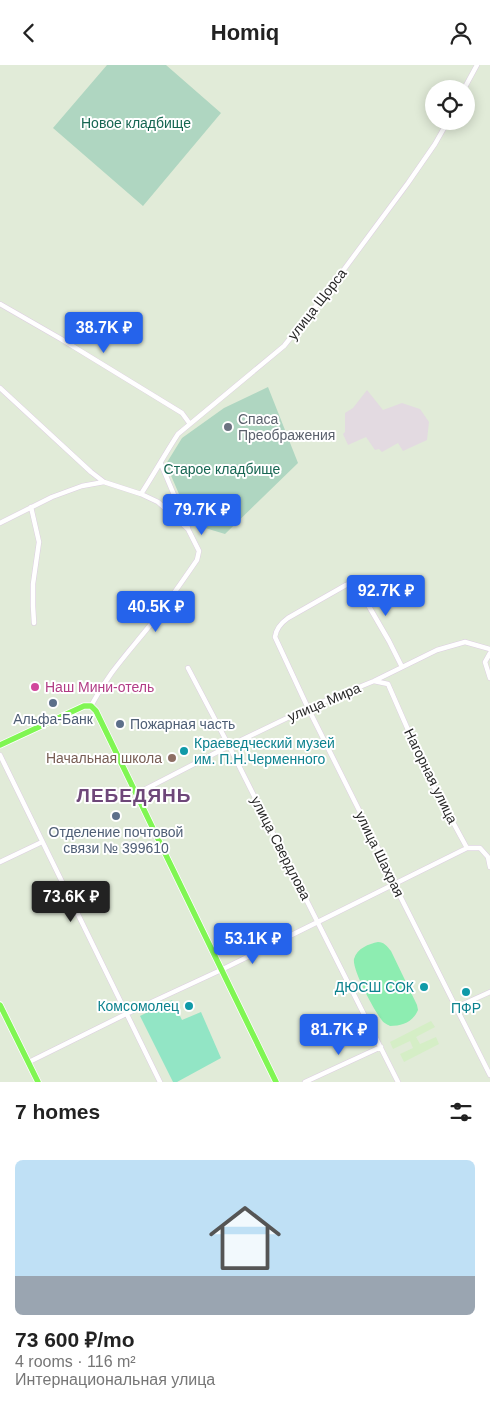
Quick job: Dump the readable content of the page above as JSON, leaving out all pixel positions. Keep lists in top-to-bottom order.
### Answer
{
  "streets": {
    "street": [
      "улица Щорса",
      "улица Мира",
      "Нагорная улица",
      "улица Свердлова",
      "улица Шахрая"
    ]
  },
  "crossings": [
    ["улица Мира", "Нагорная улица"],
    ["улица Мира", "улица Свердлова"],
    ["улица Мира", "улица Шахрая"]
  ],
  "districts": ["ЛЕБЕДЯНЬ"],
  "parks": ["Новое кладбище", "Старое кладбище"],
  "places": [
    "Спаса Преображения",
    "Наш Мини-отель",
    "Альфа-Банк",
    "Пожарная часть",
    "Краеведческий музей им. П.Н.Черменного",
    "Начальная школа",
    "Отделение почтовой связи № 399610",
    "ДЮСШ СОК",
    "ПФР",
    "Комсомолец"
  ],
  "page": {
    "header": "Homiq",
    "price": [
      "38.7K ₽",
      "79.7K ₽",
      "92.7K ₽",
      "40.5K ₽",
      "73.6K ₽",
      "53.1K ₽",
      "81.7K ₽"
    ],
    "heading": "7 homes",
    "list": [
      {
        "name": "73 600 ₽/mo",
        "note": "4 rooms · 116 m² · Интернациональная улица"
      }
    ]
  }
}
